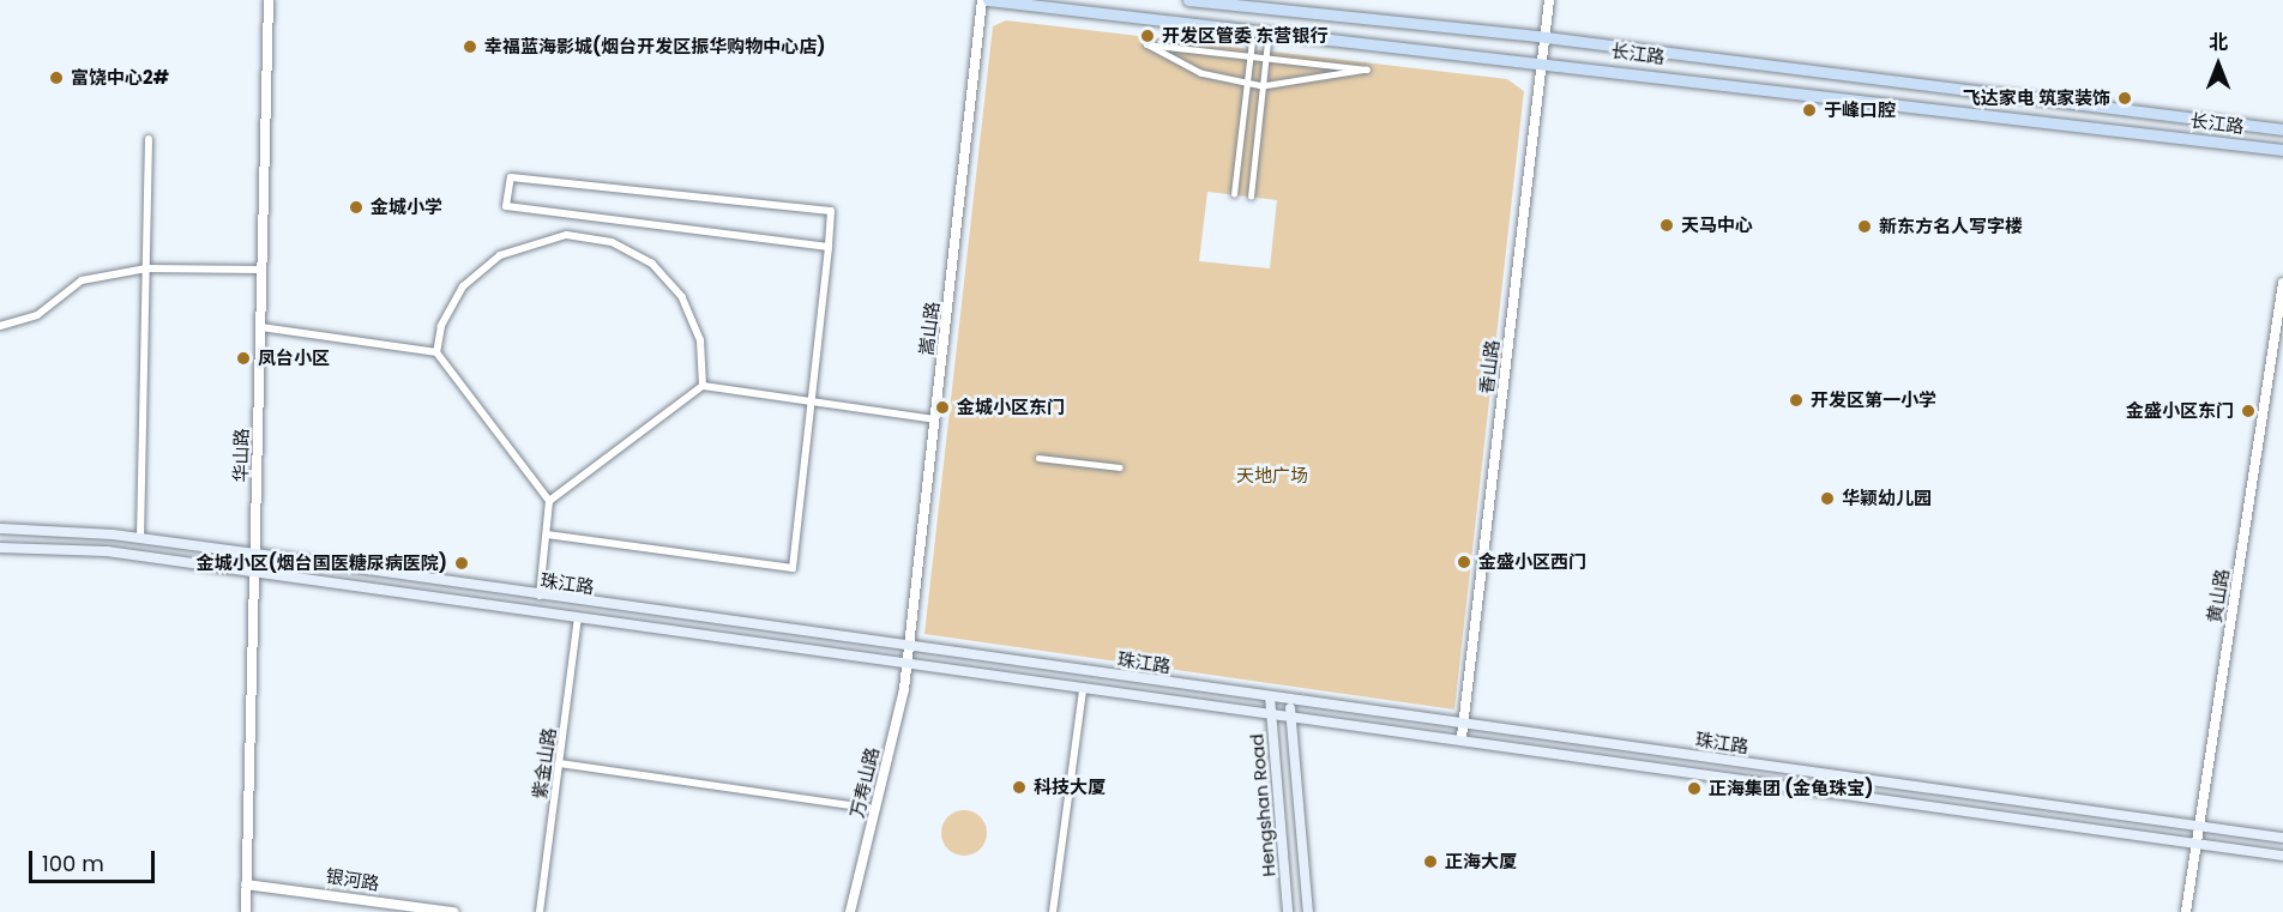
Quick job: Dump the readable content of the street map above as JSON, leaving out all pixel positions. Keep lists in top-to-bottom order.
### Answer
{
  "streets": {
    "main road": ["长江路", "珠江路", "Hengshan Road"],
    "street": [
      "嵩山路",
      "香山路",
      "华山路",
      "黄山路",
      "紫金山路",
      "万寿山路",
      "银河路"
    ]
  },
  "crossings": [
    ["长江路", "香山路"],
    ["嵩山路", "珠江路"],
    ["嵩山路", "万寿山路"],
    ["香山路", "珠江路"],
    ["华山路", "珠江路"],
    ["华山路", "银河路"],
    ["珠江路", "黄山路"],
    ["珠江路", "Hengshan Road"]
  ],
  "parks": ["天地广场"],
  "places": [
    "开发区管委 东营银行",
    "幸福蓝海影城(烟台开发区振华购物中心店)",
    "富饶中心2#",
    "飞达家电 筑家装饰",
    "于峰口腔",
    "金城小学",
    "天马中心",
    "新东方名人写字楼",
    "凤台小区",
    "开发区第一小学",
    "金城小区东门",
    "金盛小区东门",
    "华颖幼儿园",
    "金盛小区西门",
    "金城小区(烟台国医糖尿病医院)",
    "科技大厦",
    "正海集团 (金龟珠宝)",
    "正海大厦"
  ],
  "scale_bar": "100 m",
  "north": "top"
}
